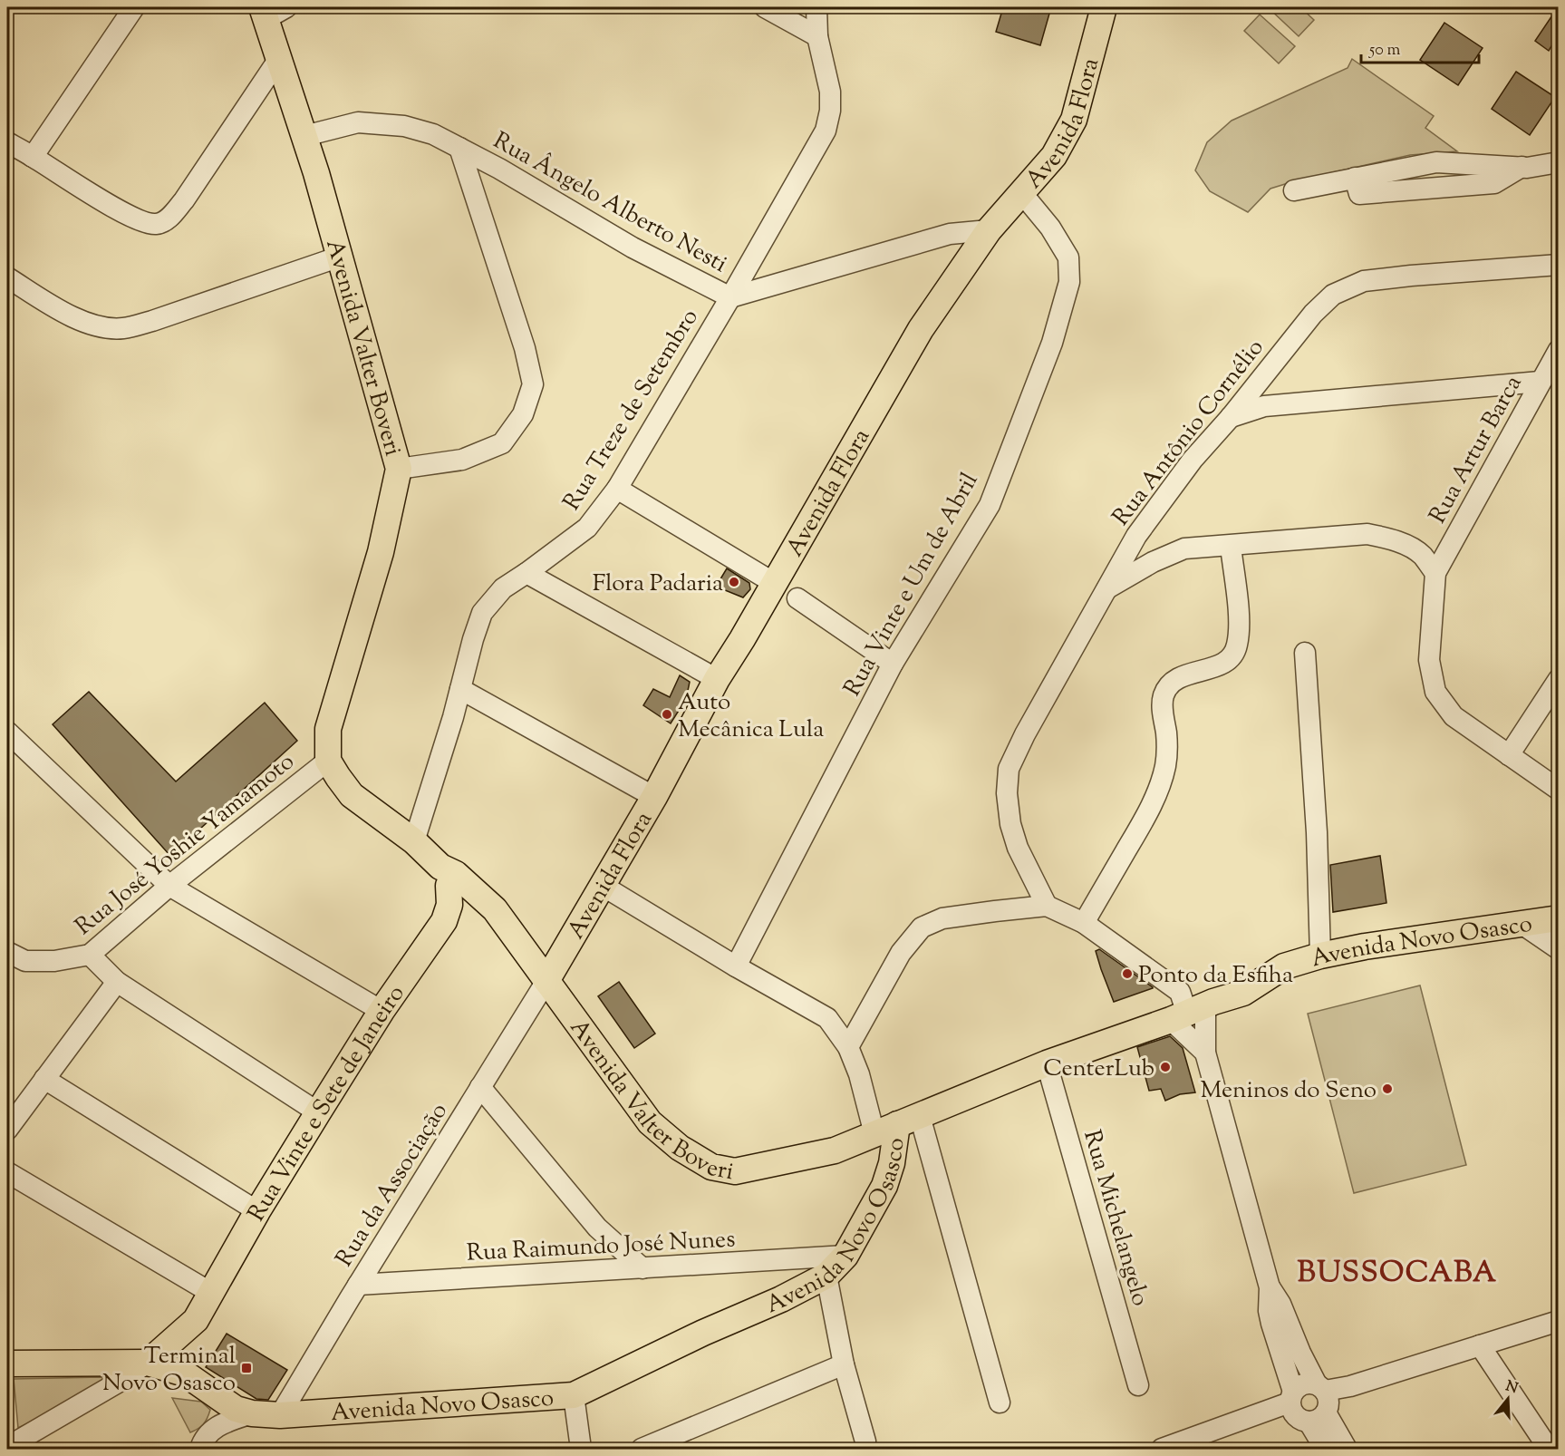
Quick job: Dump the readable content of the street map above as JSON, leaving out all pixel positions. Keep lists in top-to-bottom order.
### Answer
{
  "streets": {
    "main road": [
      "Avenida Flora",
      "Avenida Valter Boveri",
      "Avenida Novo Osasco",
      "Rua Vinte e Sete de Janeiro"
    ],
    "street": [
      "Rua Ângelo Alberto Nesti",
      "Rua Treze de Setembro",
      "Rua Antônio Cornélio",
      "Rua Artur Barca",
      "Rua Vinte e Um de Abril",
      "Rua José Yoshie Yamamoto",
      "Rua da Associação",
      "Rua Michelangelo",
      "Rua Raimundo José Nunes"
    ]
  },
  "crossings": [
    ["Avenida Flora", "Rua Ângelo Alberto Nesti"],
    ["Avenida Flora", "Avenida Valter Boveri"],
    ["Avenida Flora", "Rua Vinte e Um de Abril"],
    ["Avenida Flora", "Rua da Associação"],
    ["Rua Ângelo Alberto Nesti", "Avenida Valter Boveri"],
    ["Rua Ângelo Alberto Nesti", "Rua Treze de Setembro"],
    ["Avenida Valter Boveri", "Rua Treze de Setembro"],
    ["Avenida Valter Boveri", "Rua José Yoshie Yamamoto"],
    ["Avenida Valter Boveri", "Avenida Novo Osasco"],
    ["Avenida Valter Boveri", "Rua Vinte e Sete de Janeiro"],
    ["Avenida Valter Boveri", "Rua da Associação"],
    ["Avenida Novo Osasco", "Rua Vinte e Sete de Janeiro"],
    ["Avenida Novo Osasco", "Rua da Associação"],
    ["Avenida Novo Osasco", "Rua Michelangelo"],
    ["Avenida Novo Osasco", "Rua Raimundo José Nunes"],
    ["Rua da Associação", "Rua Raimundo José Nunes"]
  ],
  "districts": ["BUSSOCABA"],
  "places": {
    "other": [
      "Flora Padaria",
      "Auto Mecânica Lula",
      "Ponto da Esfiha",
      "CenterLub",
      "Meninos do Seno"
    ],
    "transit": ["Terminal Novo Osasco"]
  },
  "scale_bar": "50 m",
  "north": "top"
}
